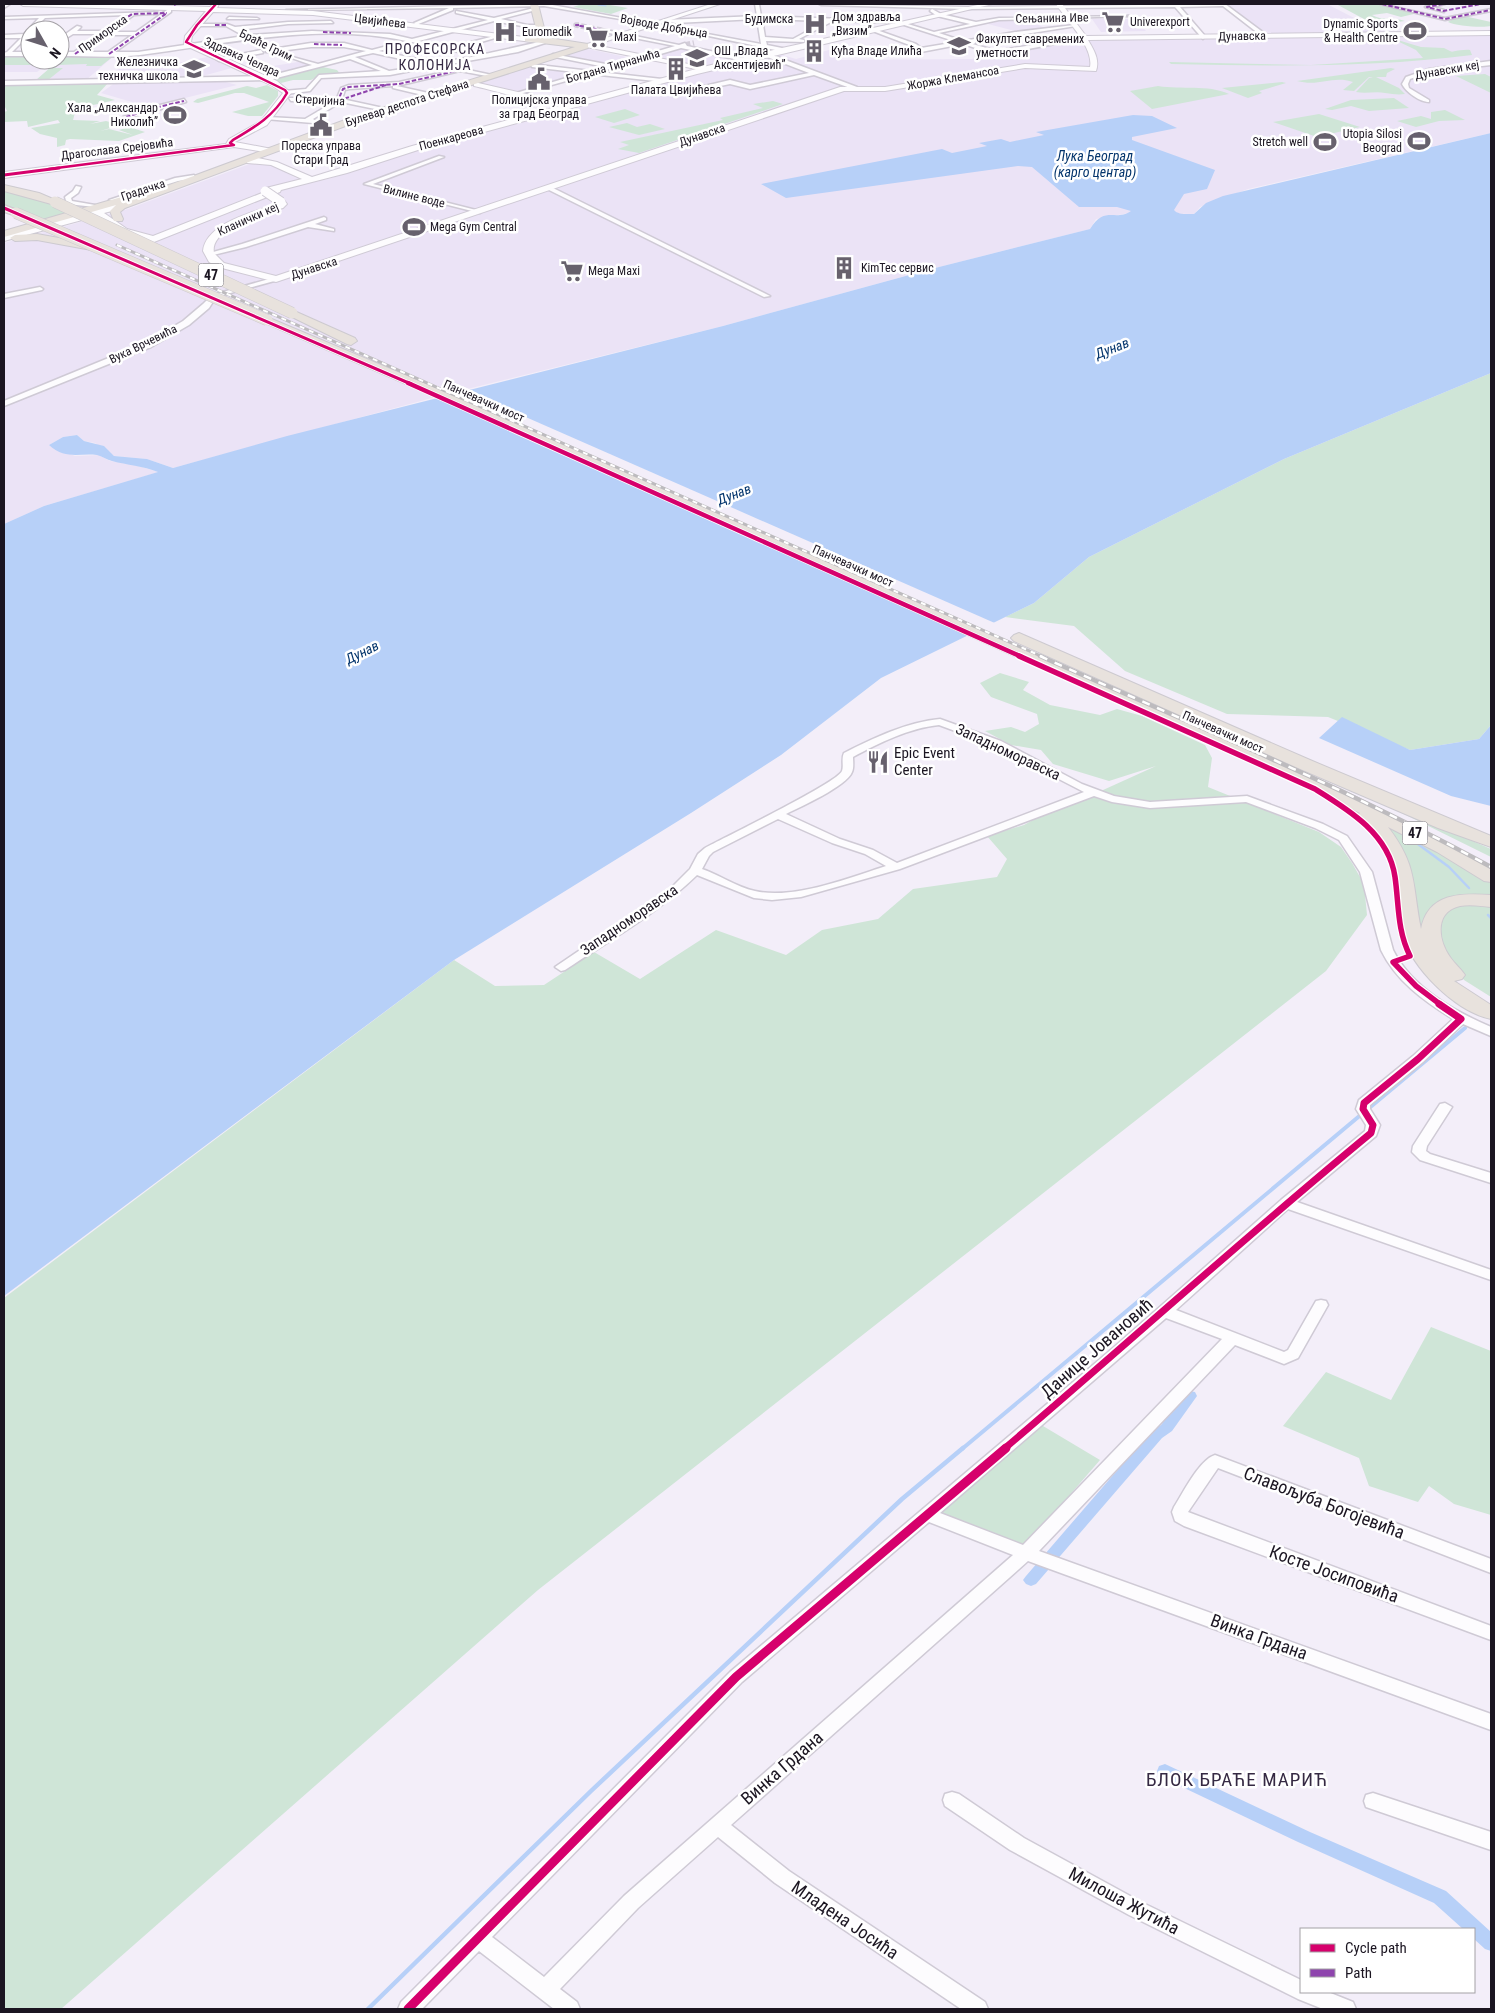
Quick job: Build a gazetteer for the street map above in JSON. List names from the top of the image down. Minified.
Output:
{"streets":{"main road":["Цвијићева","Дунавска","Здравка Челара","Жоржа Клемансоа","Булевар деспота Стефана","Поенкареова","Драгослава Срејовића","Кланички кеј","47","Панчевачки мост"],"street":["Сењанина Иве","Будимска","Војводе Добрњца","Приморска","Браће Грим","Богдана Тирнанића","Дунавски кеј","Стеријина","Вилине воде","Вука Врчевића","Западноморавска","Данице Јовановић","Славољуба Богојевића","Косте Јосиповића","Винка Грдана","Милоша Жутића","Младена Јосића"]},"crossings":[["Сењанина Иве","Жоржа Клемансоа"],["Будимска","Булевар деспота Стефана"],["Цвијићева","Здравка Челара"],["Цвијићева","Богдана Тирнанића"],["Цвијићева","Булевар деспота Стефана"],["Цвијићева","Поенкареова"],["Војводе Добрњца","Булевар деспота Стефана"],["Војводе Добрњца","Поенкареова"],["Дунавска","Жоржа Клемансоа"],["Дунавска","Вилине воде"],["Дунавска","Кланички кеј"],["Дунавска","Вука Врчевића"],["Здравка Челара","Стеријина"],["Стеријина","Булевар деспота Стефана"],["Булевар деспота Стефана","Поенкареова"],["Булевар деспота Стефана","Драгослава Срејовића"],["Поенкареова","Кланички кеј"],["Кланички кеј","Вука Врчевића"],["47","Панчевачки мост"],["Западноморавска","Данице Јовановић"],["Данице Јовановић","Винка Грдана"],["Славољуба Богојевића","Косте Јосиповића"],["Винка Грдана","Младена Јосића"]],"districts":["ПРОФЕСОРСКА КОЛОНИЈА","БЛОК БРАЋЕ МАРИЋ"],"water":["Лука Београд (карго центар)","Дунав"],"places":{"supermarket":["Univerexport","Maxi","Mega Maxi"],"hospital":["Дом здравља „Визим”","Euromedik"],"sports":["Dynamic Sports & Health Centre","Хала „Александар Николић”","Utopia Silosi Beograd","Stretch well","Mega Gym Central"],"school or university":["Факултет савремених уметности","ОШ „Влада Аксентијевић”","Железничка техничка школа"],"building":["Кућа Владе Илића","Палата Цвијићева","KimTec сервис"],"public building":["Полицијска управа за град Београд","Пореска управа Стари Град"],"restaurant":["Epic Event Center"]},"legend":["Cycle path","Path"],"north":"bottom right"}
